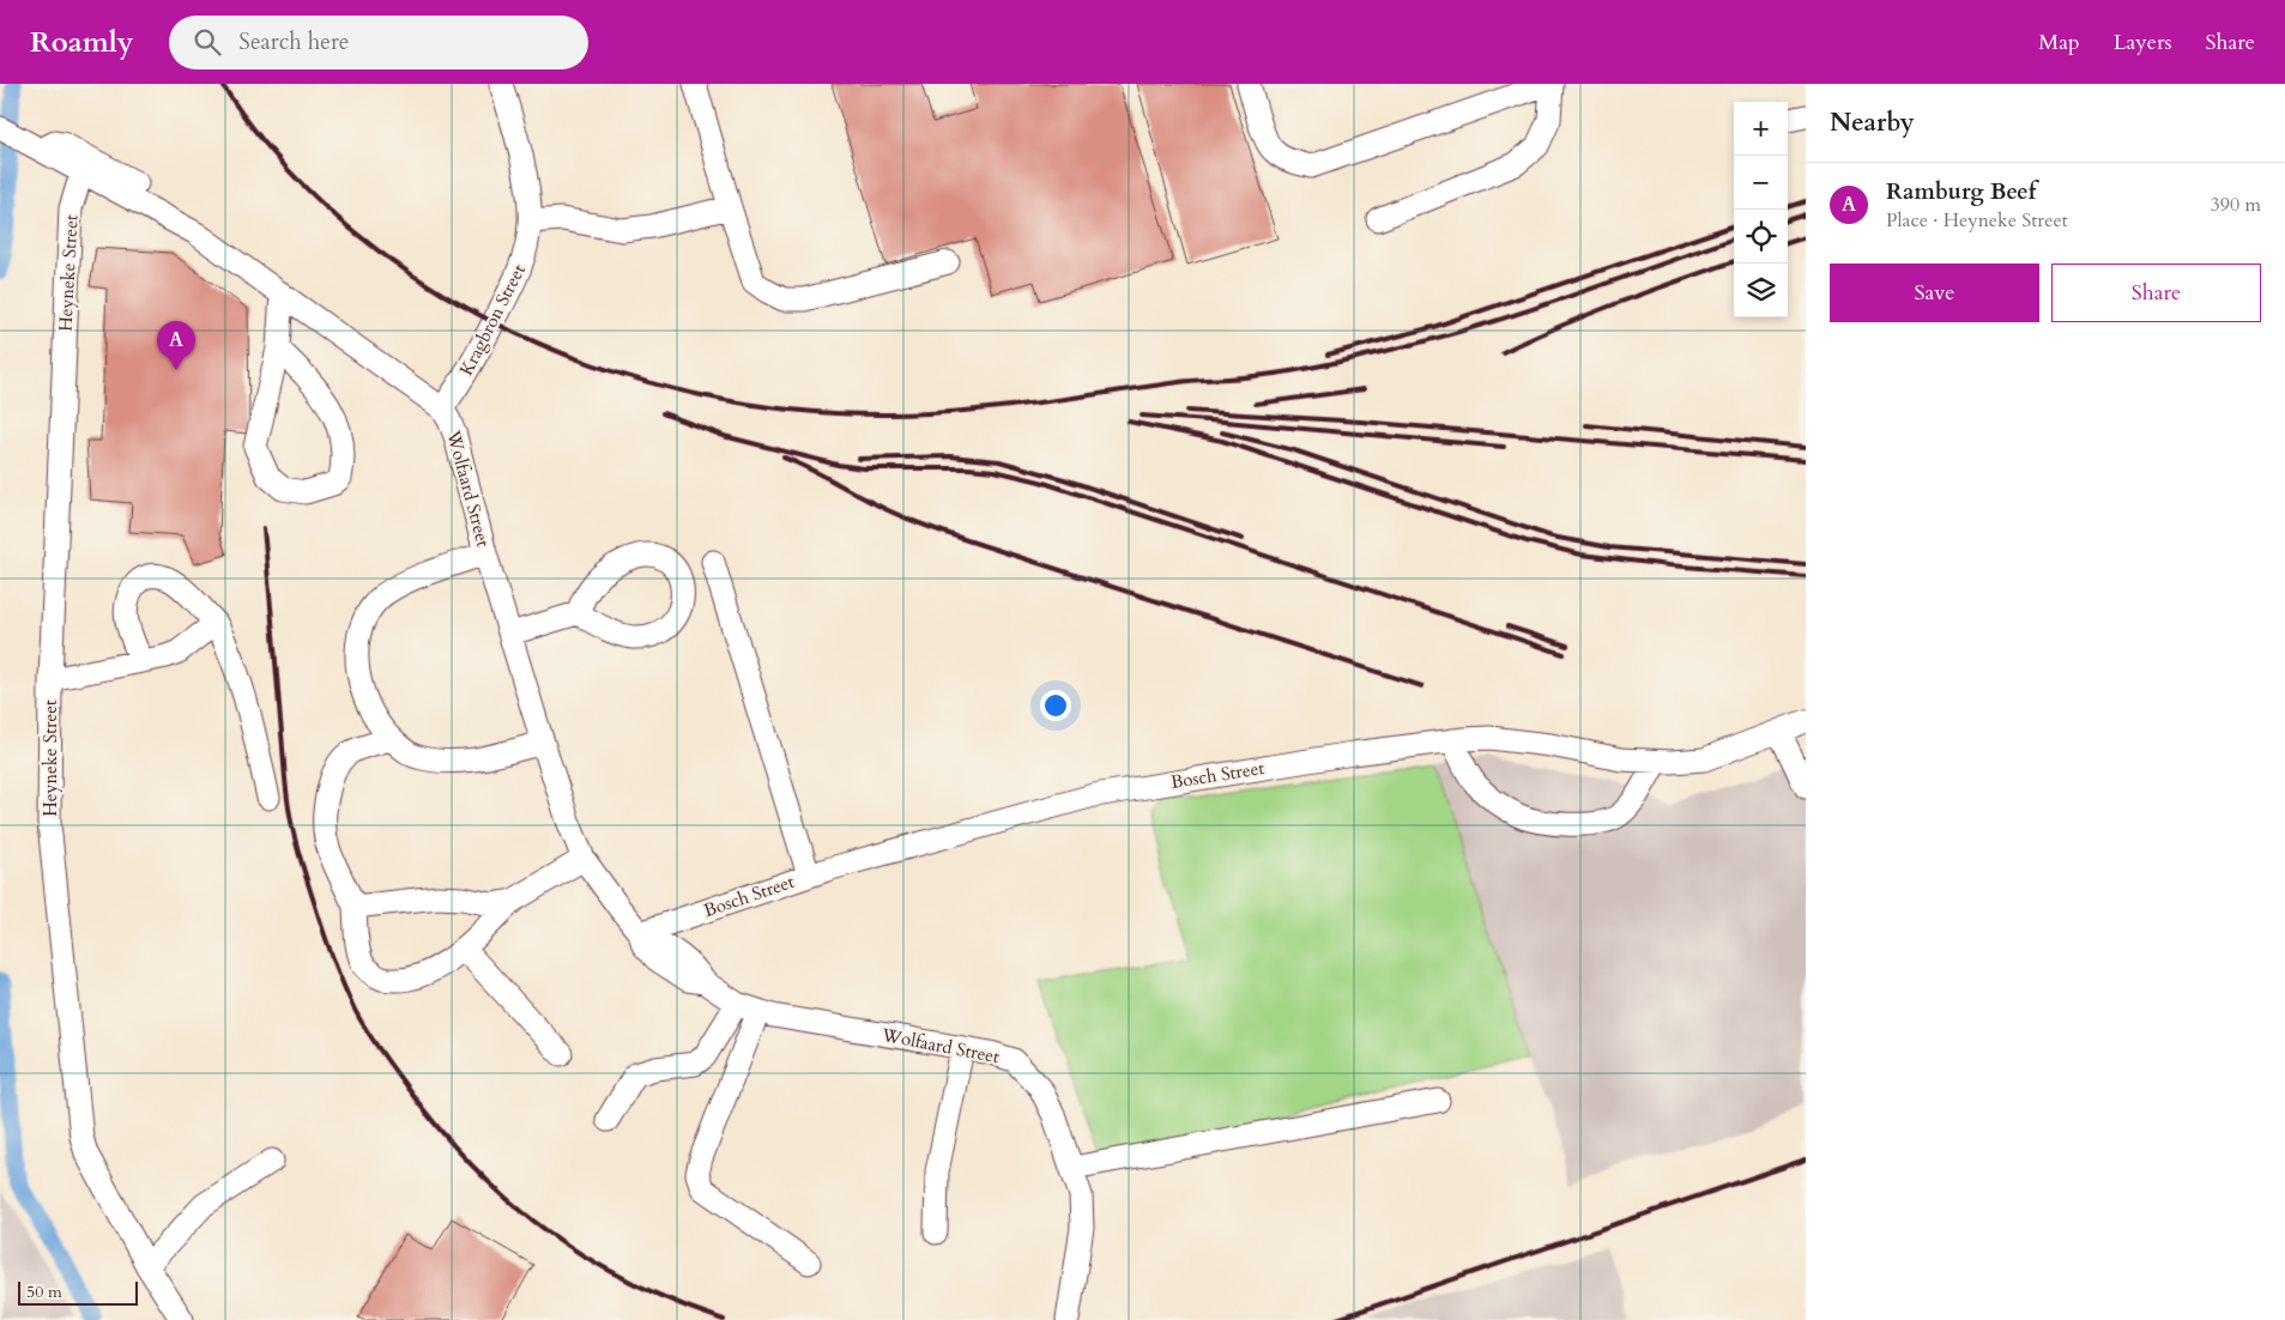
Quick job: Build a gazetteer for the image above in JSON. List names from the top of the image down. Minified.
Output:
{"streets":{"street":["Heyneke Street","Kragbron Street","Wolfaard Street","Bosch Street"]},"crossings":[["Heyneke Street","Wolfaard Street"],["Kragbron Street","Wolfaard Street"],["Wolfaard Street","Bosch Street"]],"scale_bar":"50 m","page":{"header":"Roamly","search":"Search here","nav":["Map","Layers","Share"],"heading":"Nearby","map_buttons":["+","−"],"list":[{"mark":"A","name":"Ramburg Beef","note":"Place · Heyneke Street","value":"390 m"}],"buttons":["Save","Share"],"pins":"A","scale":"50 m"}}
